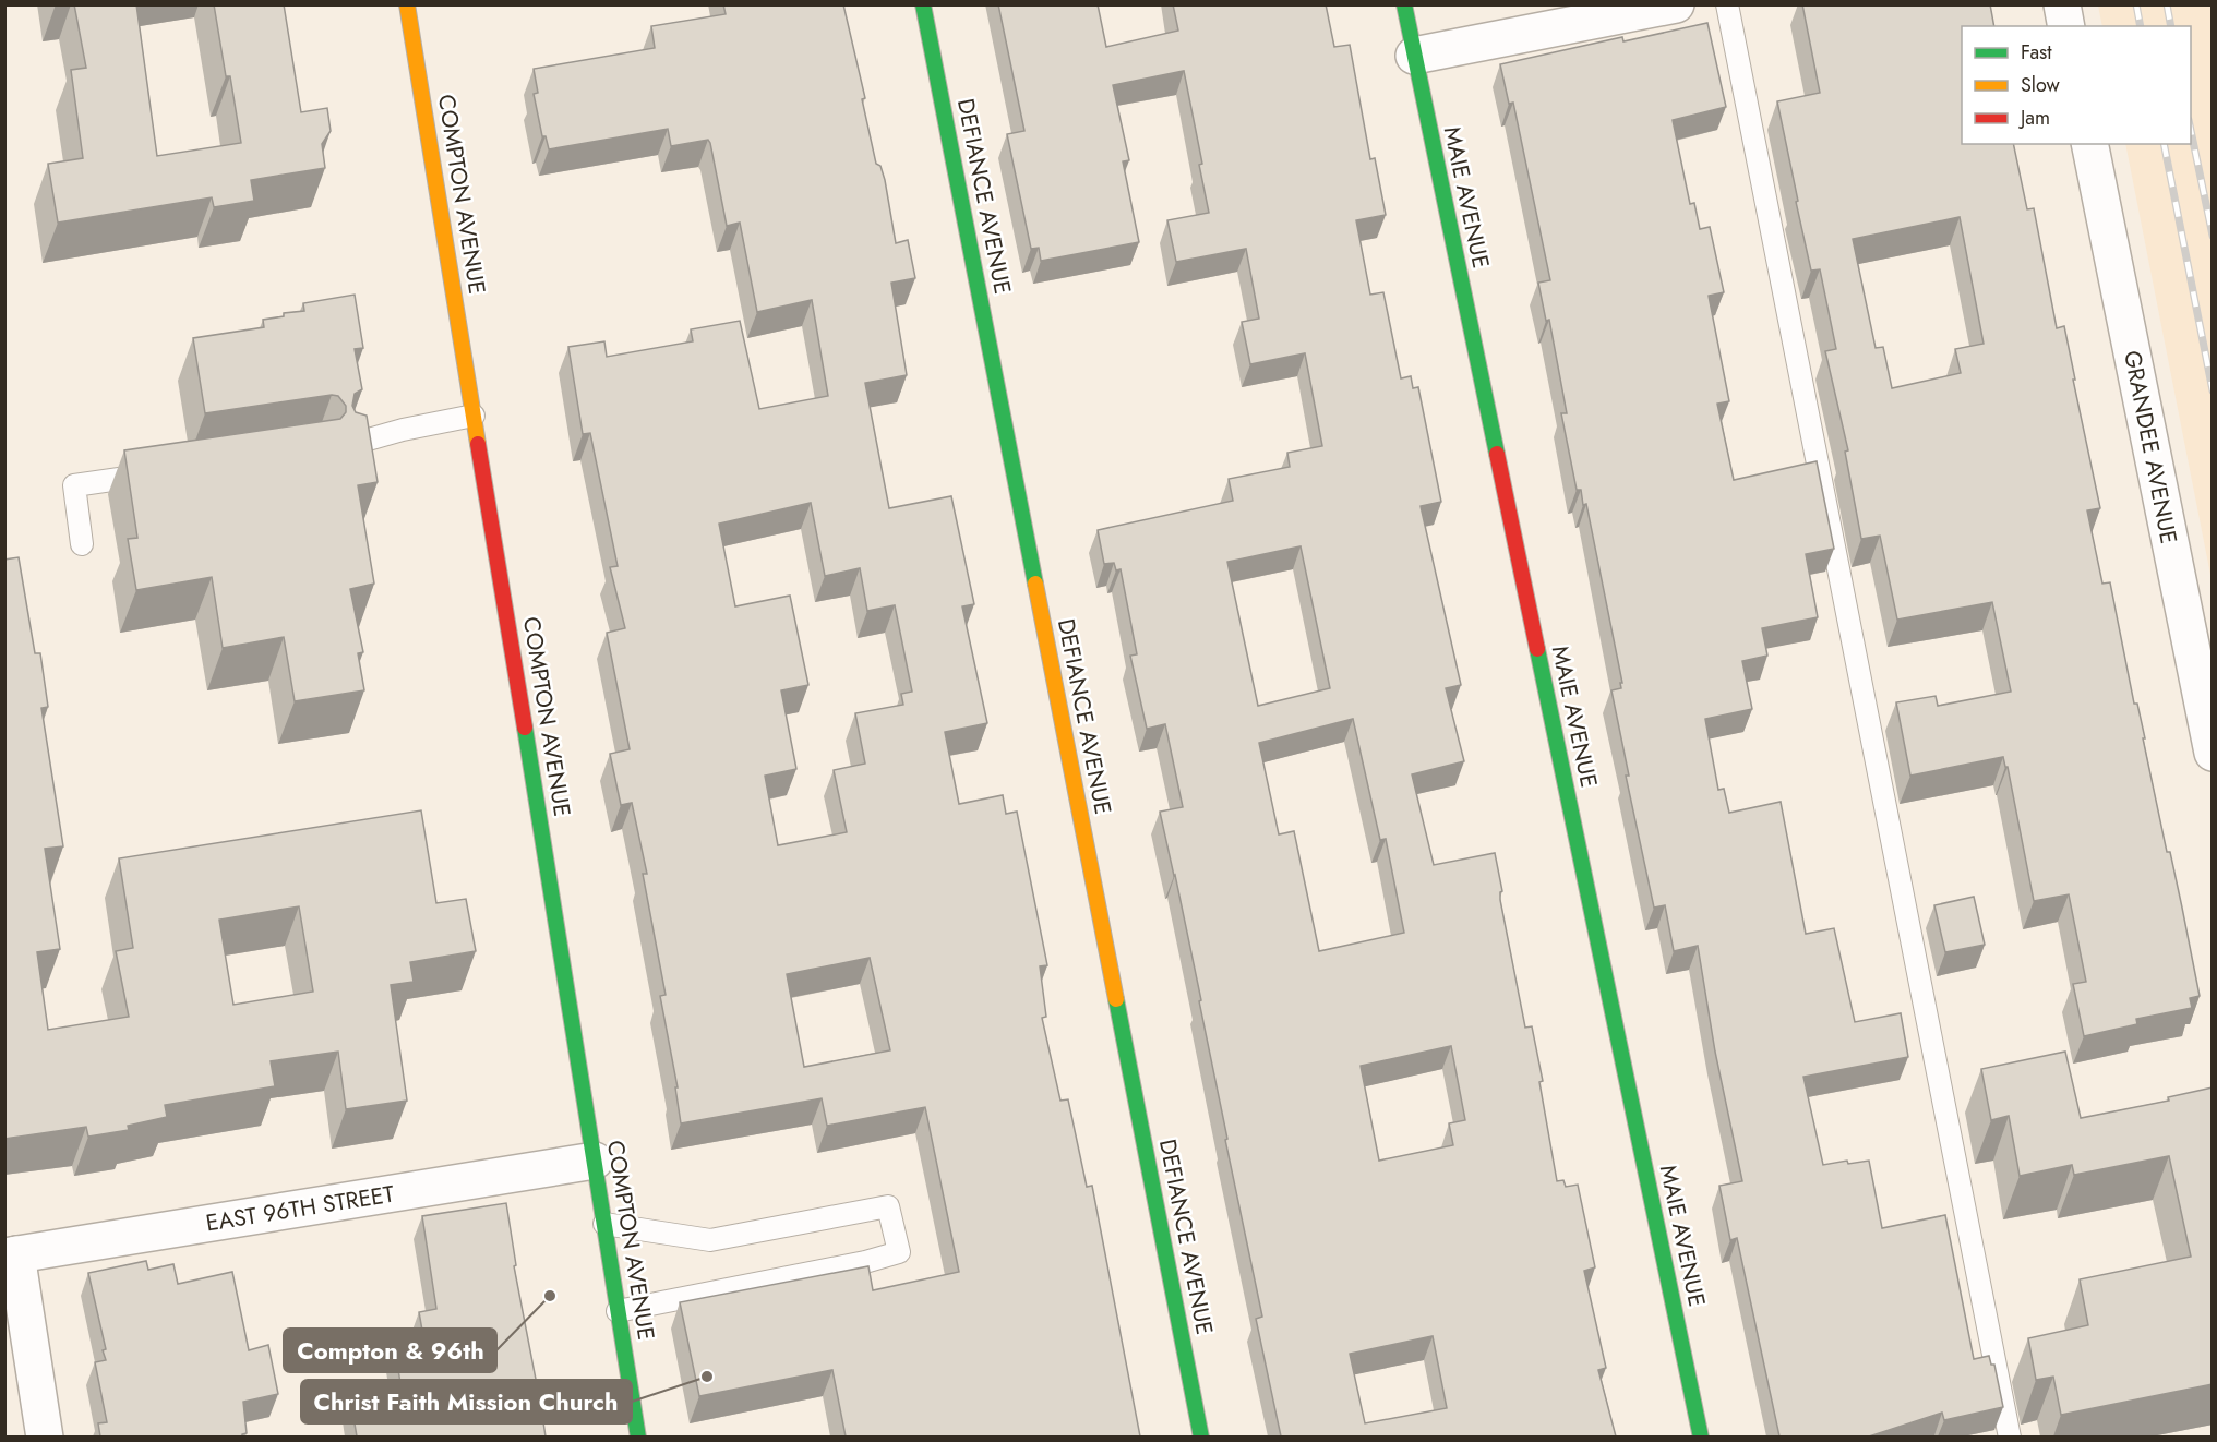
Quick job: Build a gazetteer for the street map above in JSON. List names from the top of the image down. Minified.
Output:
{"streets":{"street":["COMPTON AVENUE","DEFIANCE AVENUE","MAIE AVENUE","GRANDEE AVENUE","EAST 96TH STREET"]},"crossings":[["COMPTON AVENUE","EAST 96TH STREET"]],"places":["Compton & 96th","Christ Faith Mission Church"],"legend":["Fast","Slow","Jam"]}
